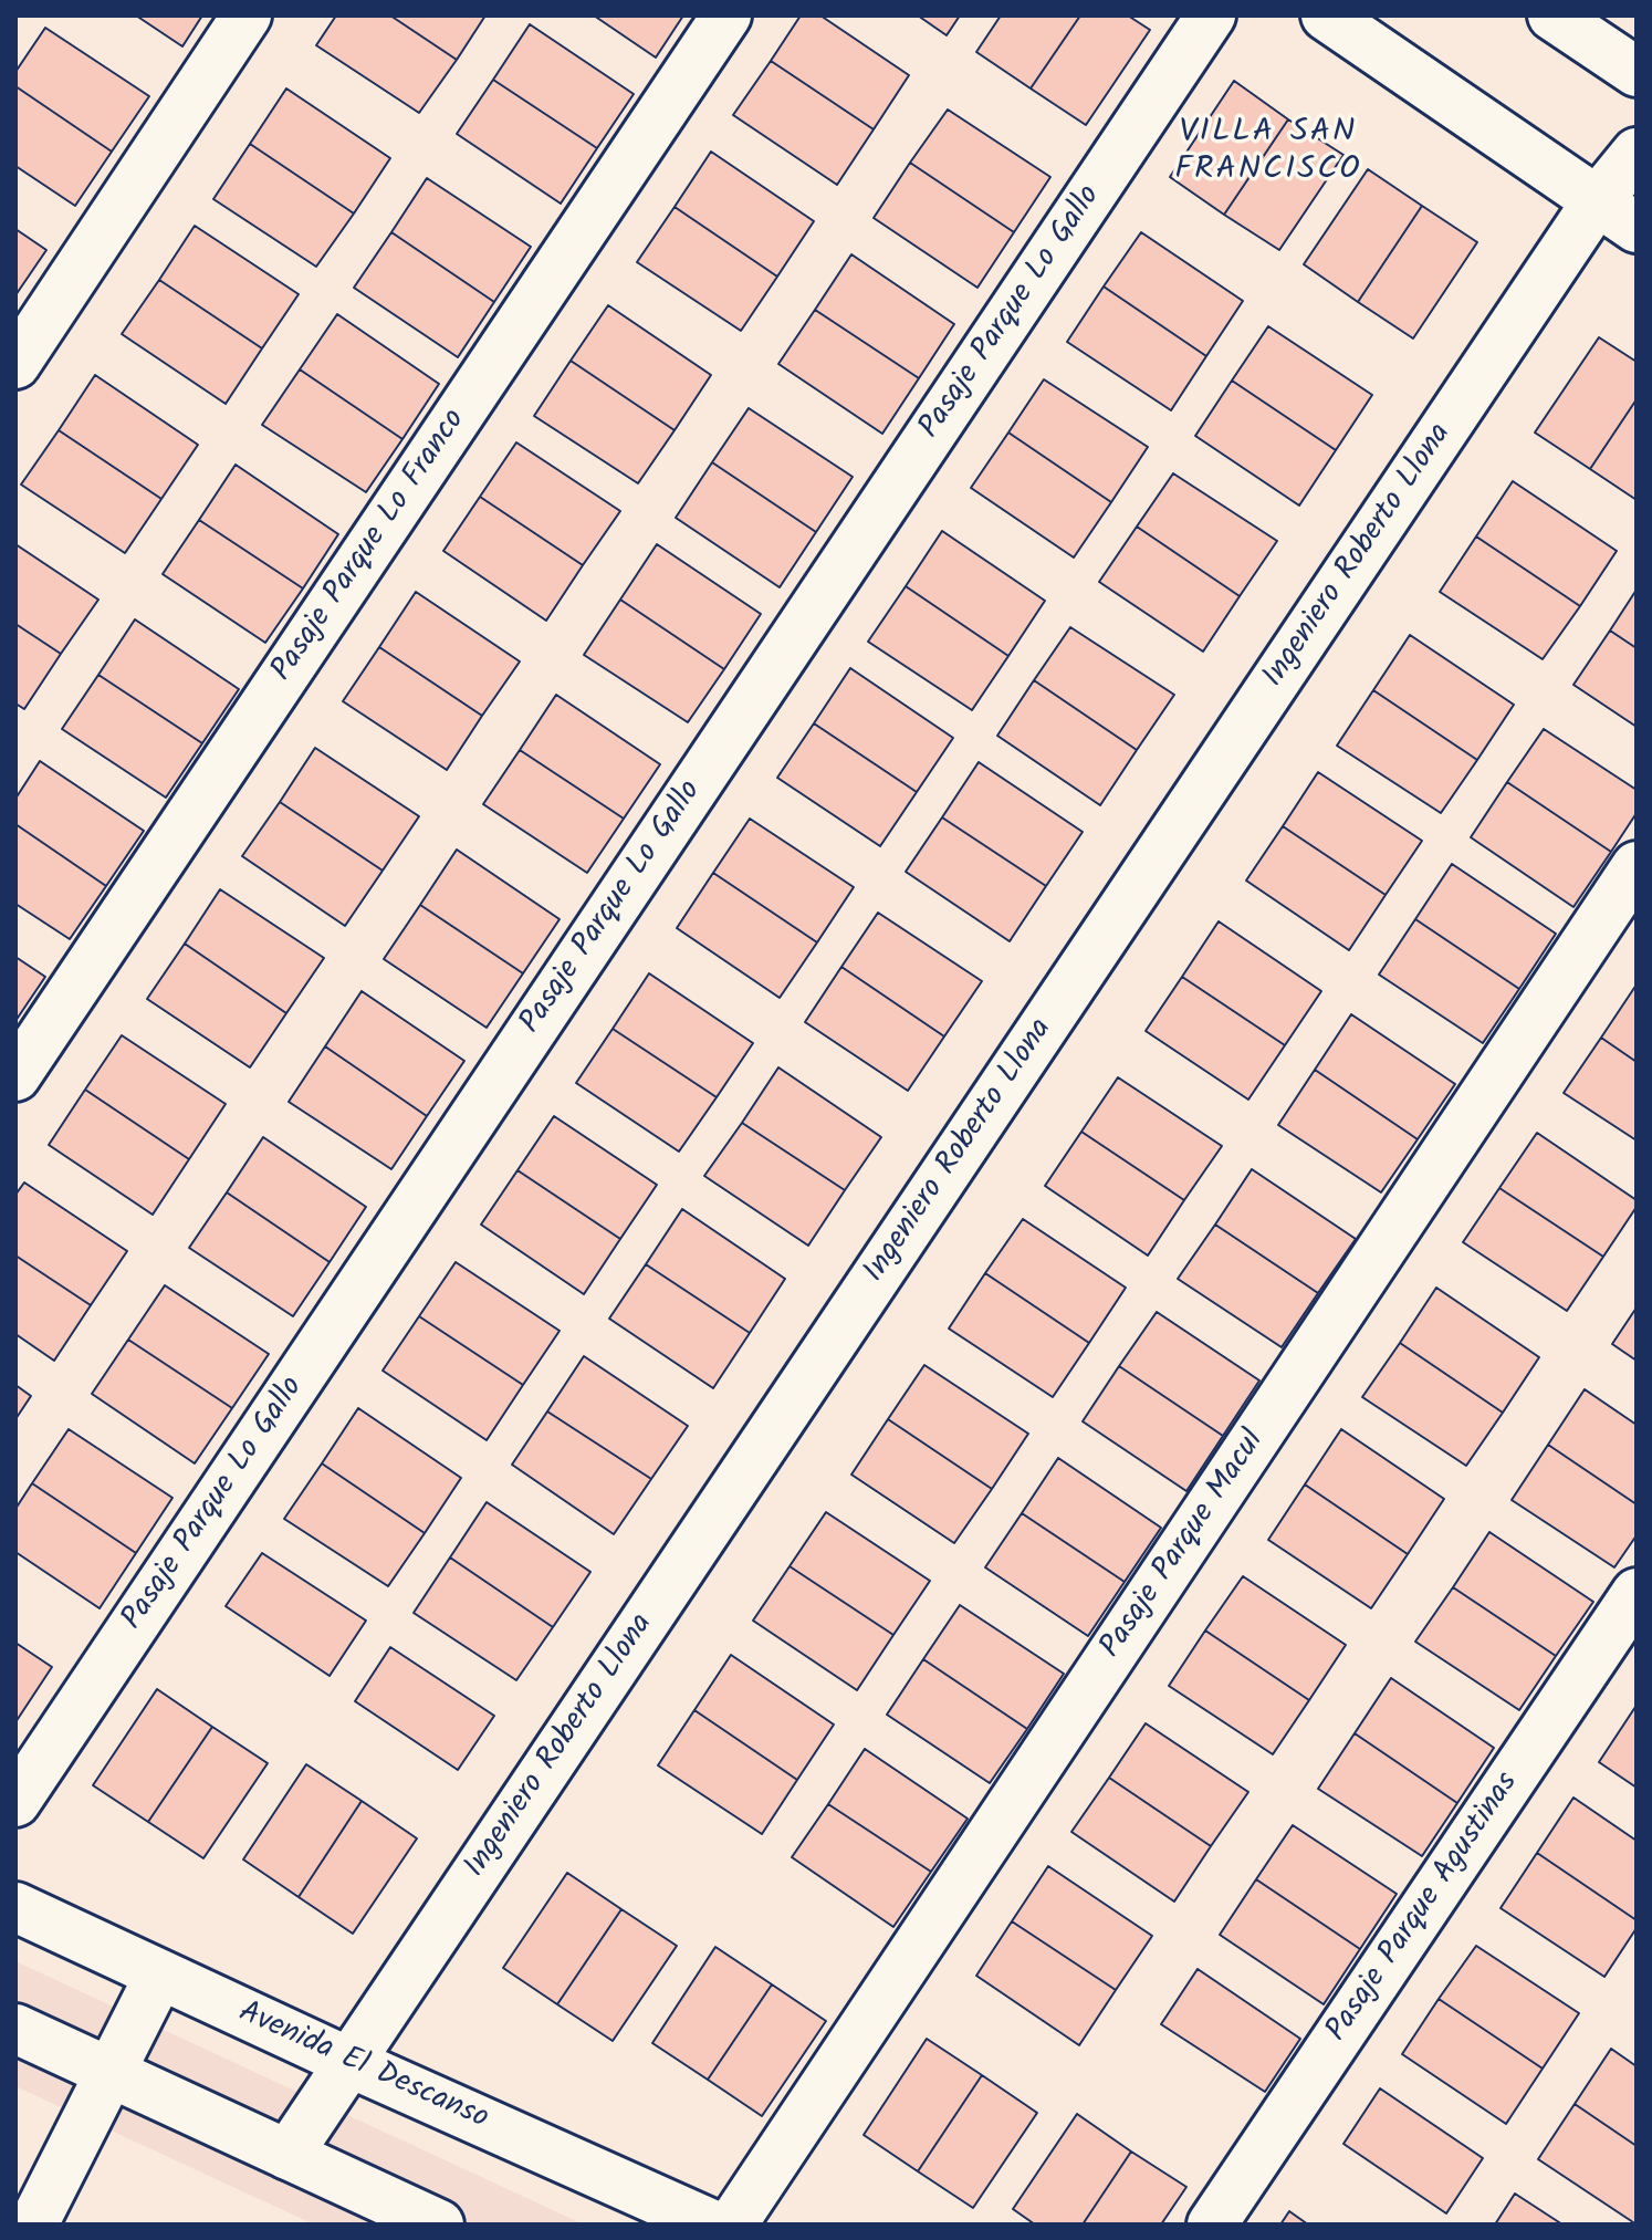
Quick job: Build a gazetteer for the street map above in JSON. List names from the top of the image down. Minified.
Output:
{"streets":{"street":["Pasaje Parque Lo Gallo","Pasaje Parque Lo Franco","Ingeniero Roberto Llona","Pasaje Parque Macul","Pasaje Parque Agustinas","Avenida El Descanso"]},"crossings":[["Ingeniero Roberto Llona","Avenida El Descanso"]],"districts":["VILLA SAN FRANCISCO"]}
